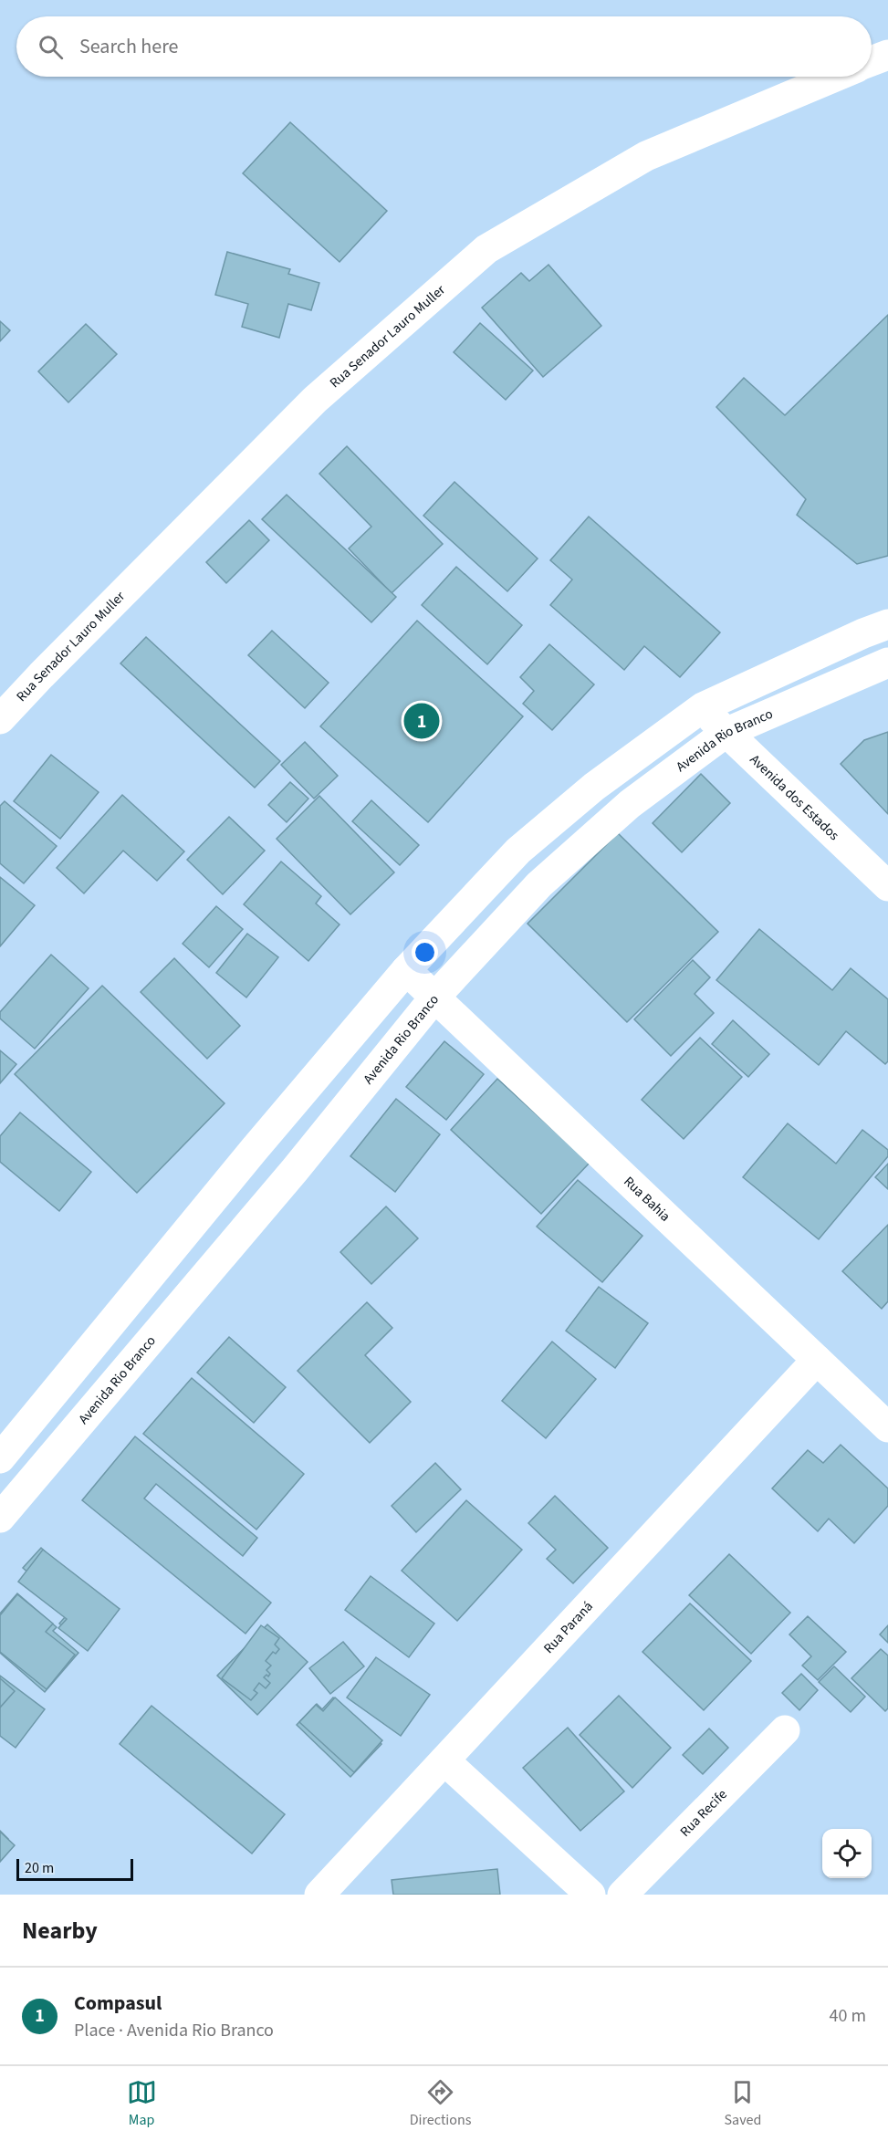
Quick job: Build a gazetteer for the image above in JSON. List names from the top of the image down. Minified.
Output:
{"streets":{"street":["Rua Senador Lauro Muller","Avenida Rio Branco","Avenida dos Estados","Rua Bahia","Rua Paraná","Rua Recife"]},"crossings":[["Avenida Rio Branco","Avenida dos Estados"],["Avenida Rio Branco","Rua Bahia"],["Rua Bahia","Rua Paraná"]],"scale_bar":"20 m","page":{"search":"Search here","pins":"1","scale":"20 m","heading":"Nearby","list":[{"mark":"1","name":"Compasul","note":"Place · Avenida Rio Branco","value":"40 m"}],"nav":["Map","Directions","Saved"]}}
